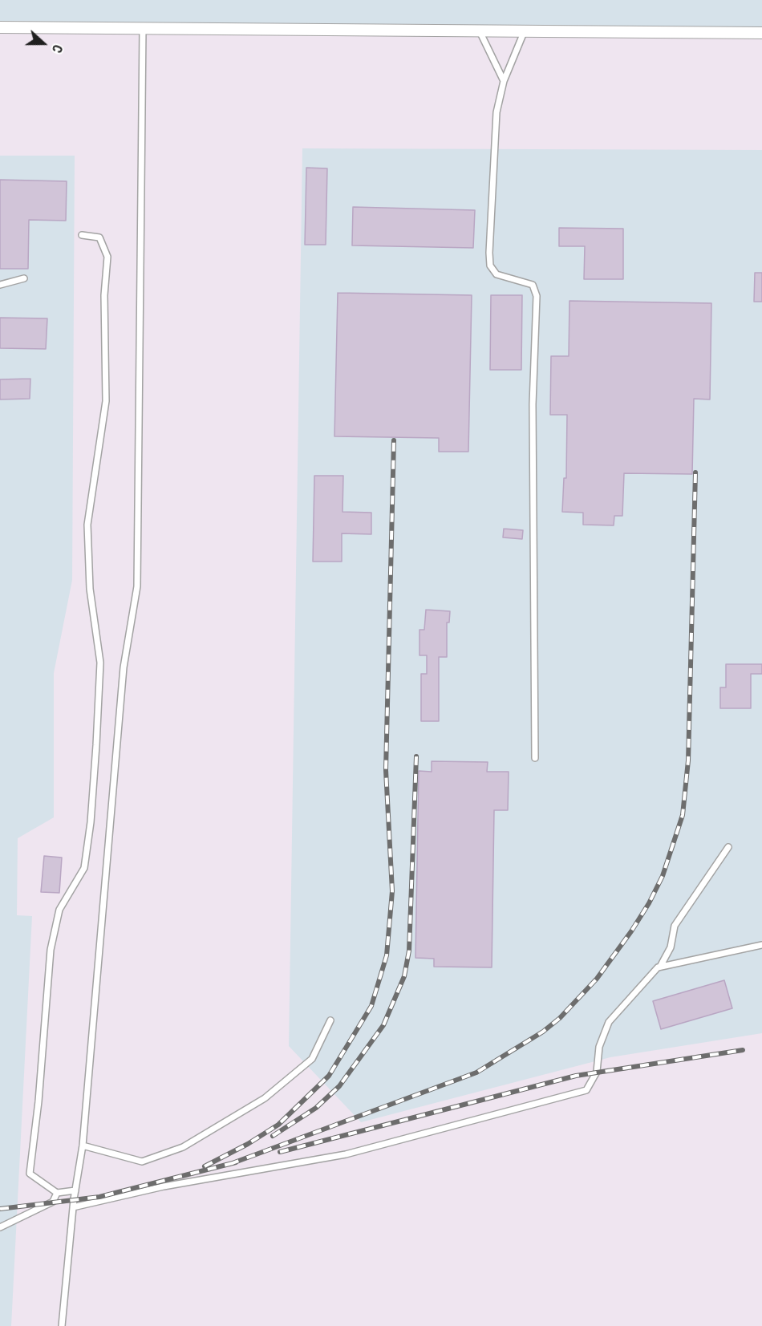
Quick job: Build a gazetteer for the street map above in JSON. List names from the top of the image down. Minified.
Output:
{"north":"right"}
